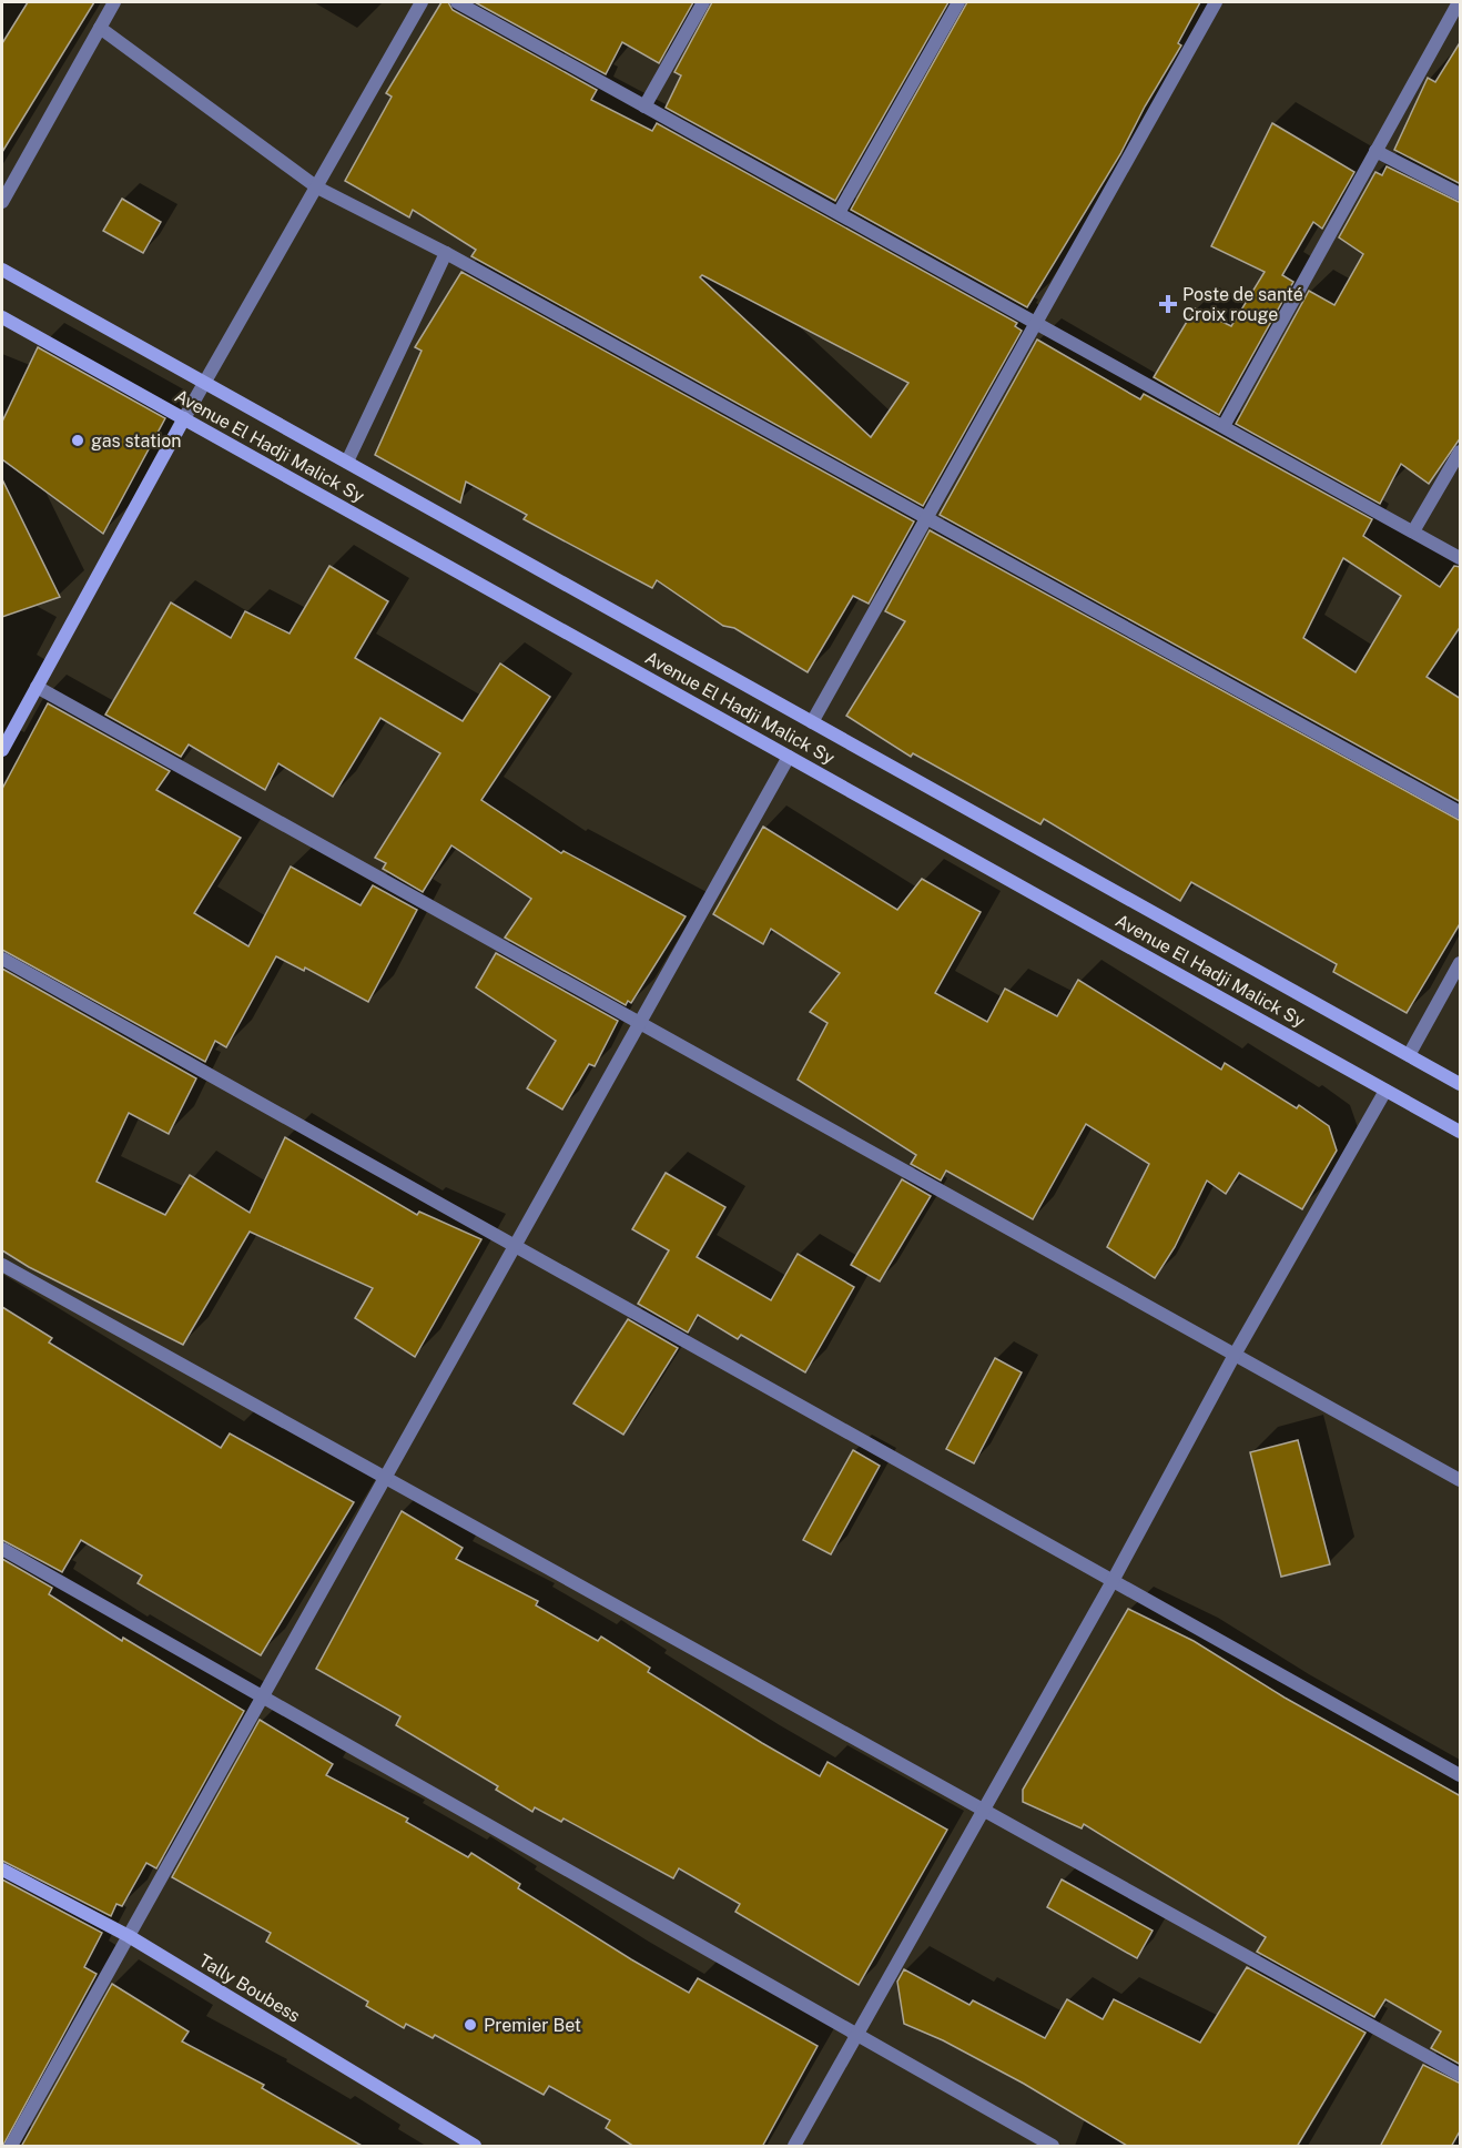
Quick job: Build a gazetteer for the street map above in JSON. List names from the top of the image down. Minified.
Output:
{"streets":{"street":["Avenue El Hadji Malick Sy","Tally Boubess"]},"places":{"health":["Poste de santé Croix rouge"],"other":["gas station","Premier Bet"]}}
